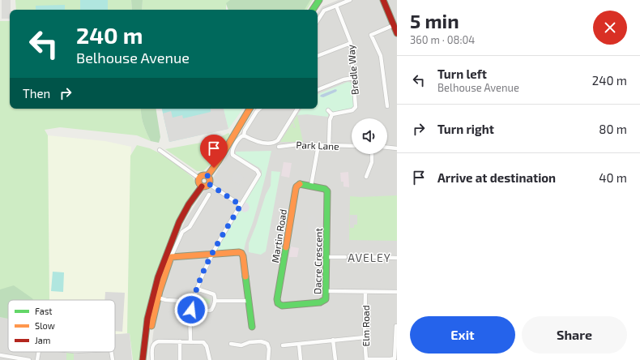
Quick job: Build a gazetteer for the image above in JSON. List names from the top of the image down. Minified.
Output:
{"streets":{"street":["Bredle Way","Park Lane","Martin Road","Dacre Crescent","Elm Road"]},"crossings":[["Martin Road","Dacre Crescent"]],"districts":["AVELEY"],"legend":["Fast","Slow","Jam"],"page":{"heading":["5 min","360 m · 08:04"],"turn":["240 m","Belhouse Avenue"],"list":[{"name":"Turn left","note":"Belhouse Avenue","value":"240 m"},{"name":"Turn right","value":"80 m"},{"name":"Arrive at destination","value":"40 m"}],"then":"Then","buttons":["Exit","Share"]}}
